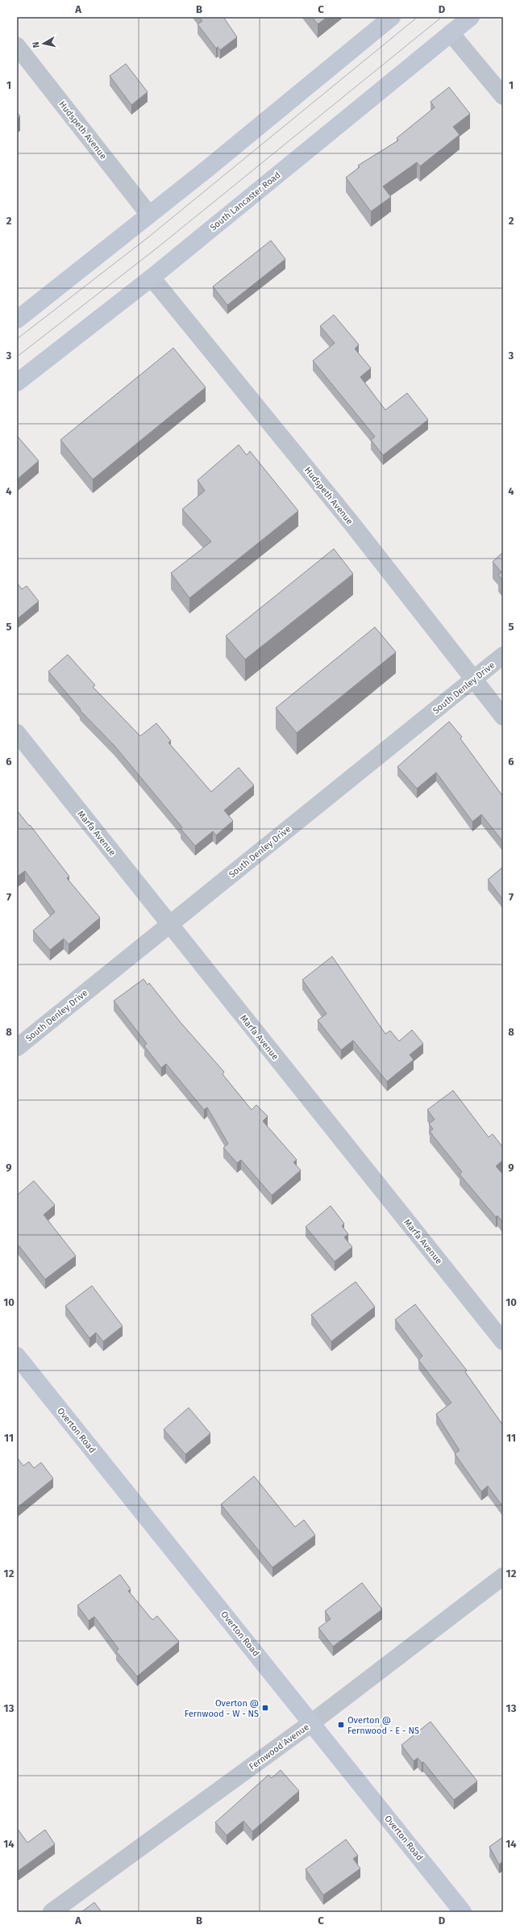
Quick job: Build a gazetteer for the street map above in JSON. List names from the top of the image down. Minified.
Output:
{"streets":{"main road":["South Lancaster Road","Overton Road"],"street":["Hudspeth Avenue","South Denley Drive","Marfa Avenue","Fernwood Avenue"]},"crossings":[["Hudspeth Avenue","South Lancaster Road"],["Hudspeth Avenue","South Denley Drive"],["South Denley Drive","Marfa Avenue"],["Overton Road","Fernwood Avenue"]],"places":{"transit":["Overton @ Fernwood - W - NS","Overton @ Fernwood - E - NS"]},"north":"left","grid":{"columns":["A","B","C","D"],"rows":["1","2","3","4","5","6","7","8","9","10","11","12","13","14"]}}
